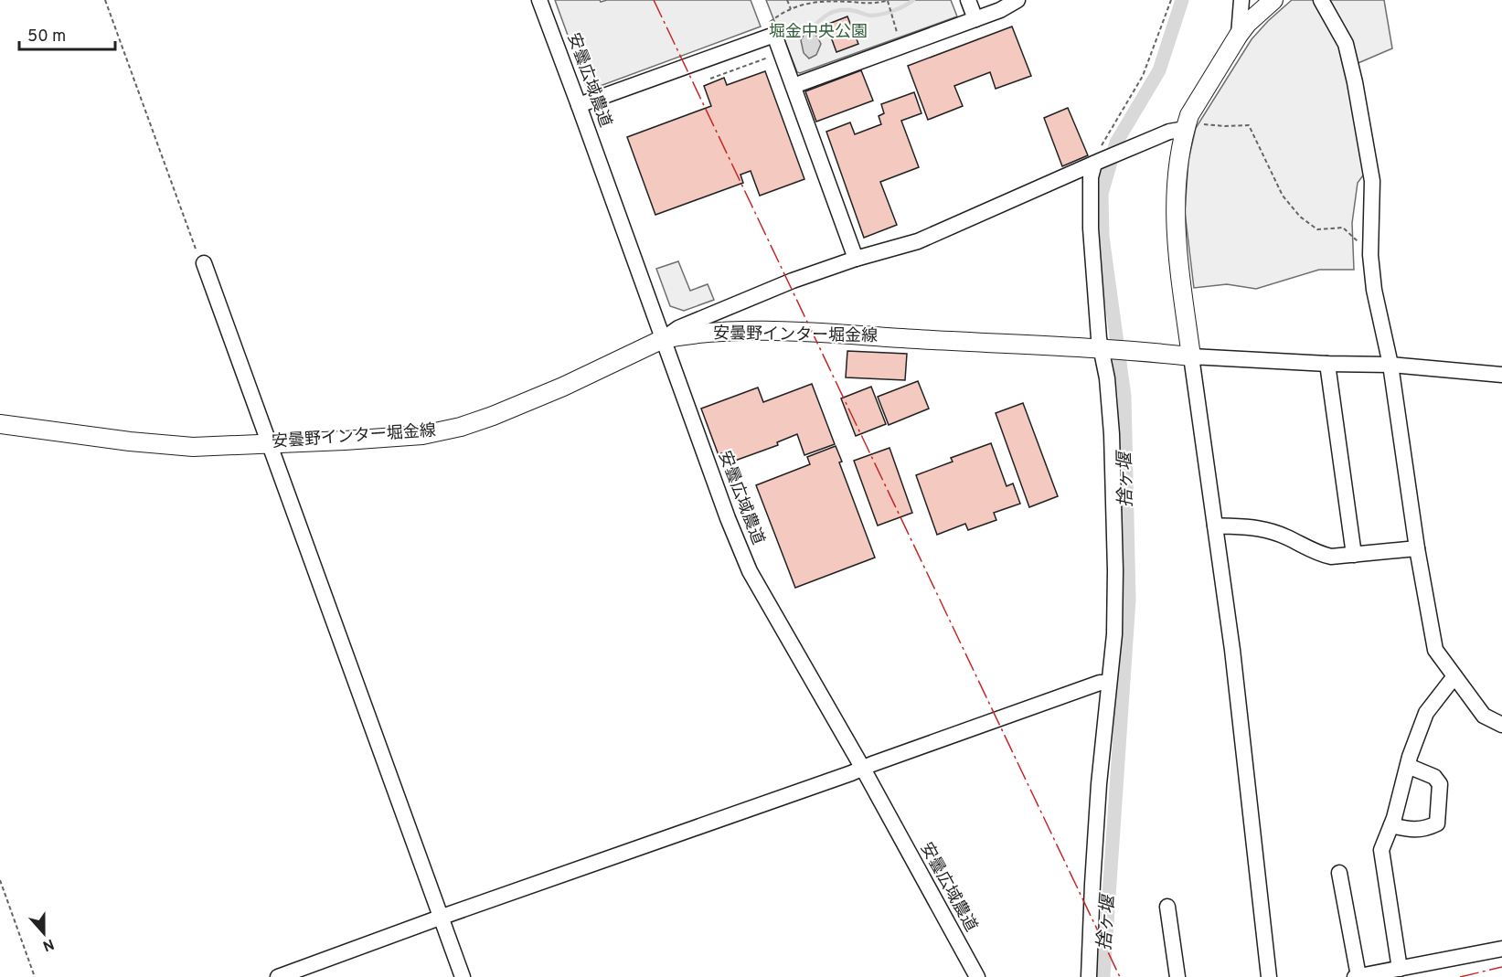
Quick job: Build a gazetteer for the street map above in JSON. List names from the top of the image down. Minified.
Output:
{"streets":{"main road":["安曇野インター堀金線"],"street":["安曇広域農道"]},"crossings":[["安曇広域農道","安曇野インター堀金線"]],"water":["捨ヶ堰"],"parks":["堀金中央公園"],"scale_bar":"50 m","north":"bottom"}
